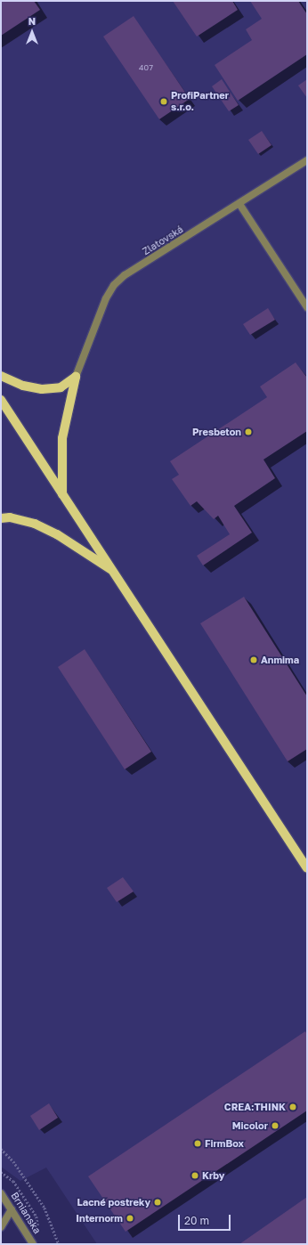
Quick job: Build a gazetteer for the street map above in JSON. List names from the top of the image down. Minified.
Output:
{"streets":{"street":["Zlatovská","Brnianska"]},"places":["ProfiPartner s.r.o.","Presbeton","Anmima","CREA:THINK","Micolor","FirmBox","Krby","Lacné postreky","Internorm"],"house_numbers":["407"],"scale_bar":"20 m","north":"top"}
